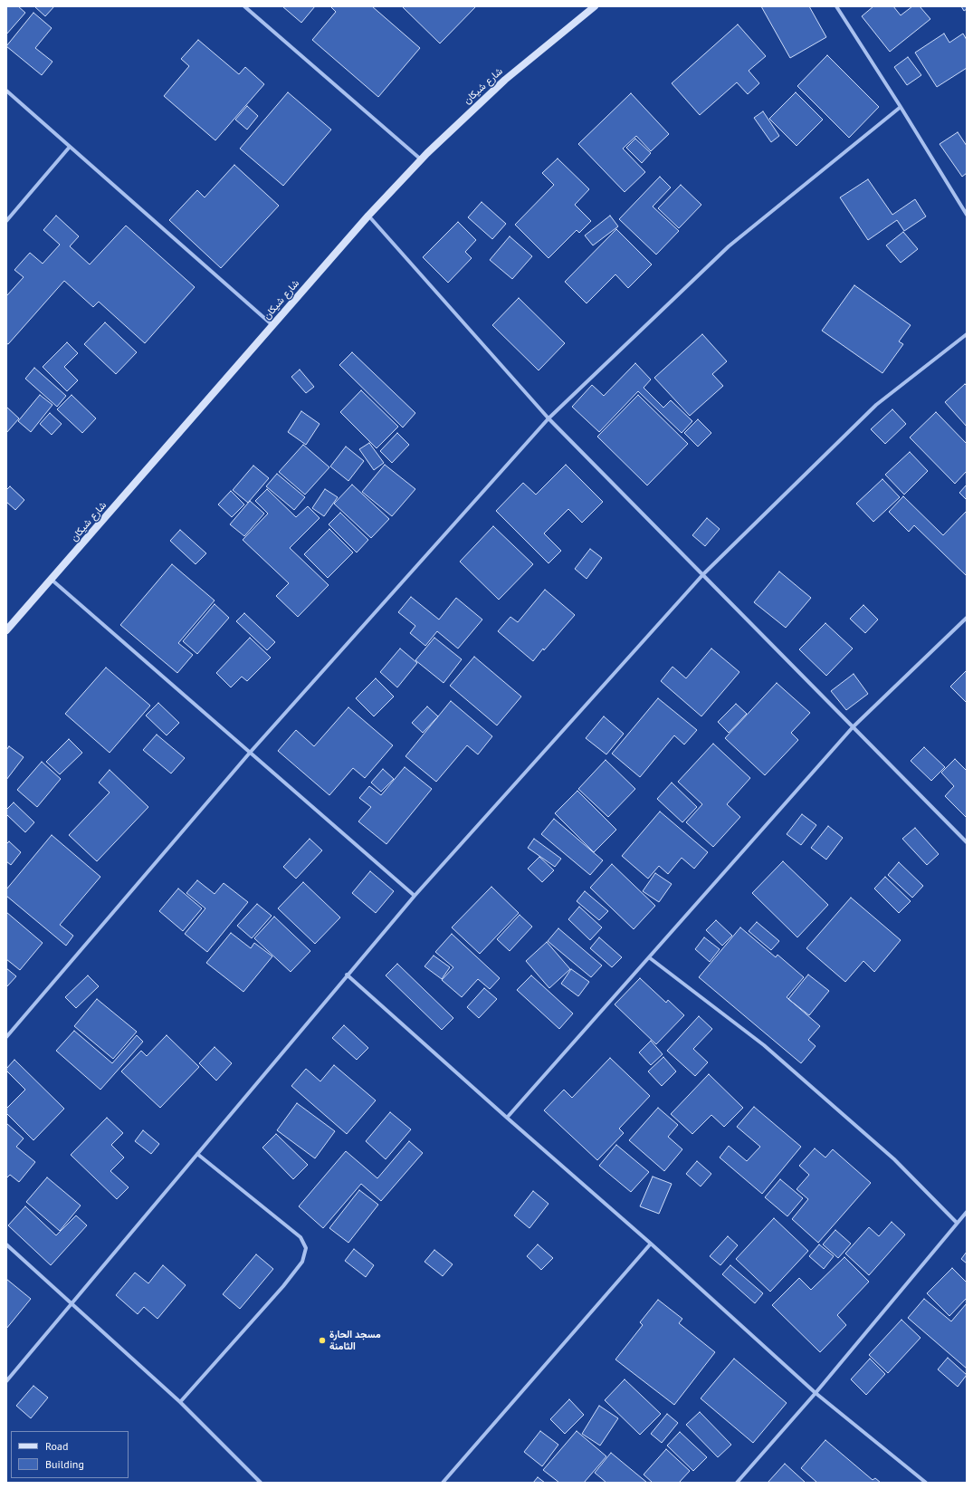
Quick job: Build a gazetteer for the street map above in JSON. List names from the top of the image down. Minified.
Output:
{"streets":{"street":["شارع شيكان"]},"places":["مسجد الحارة الثامنة"],"legend":["Road","Building"]}
